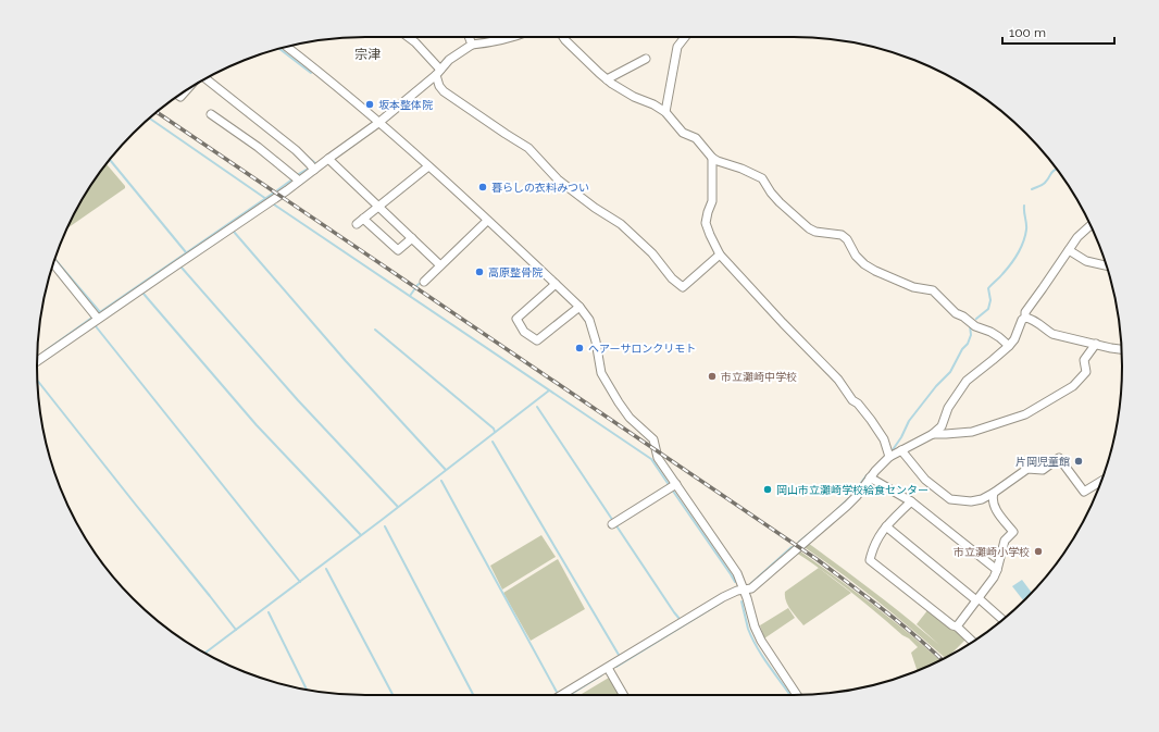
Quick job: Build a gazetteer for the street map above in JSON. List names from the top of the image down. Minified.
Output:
{"districts":["宗津"],"places":["坂本整体院","暮らしの衣料みつい","高原整骨院","ヘアーサロンクリモト","市立灘崎中学校","片岡児童館","岡山市立灘崎学校給食センター","市立灘崎小学校"],"scale_bar":"100 m"}
